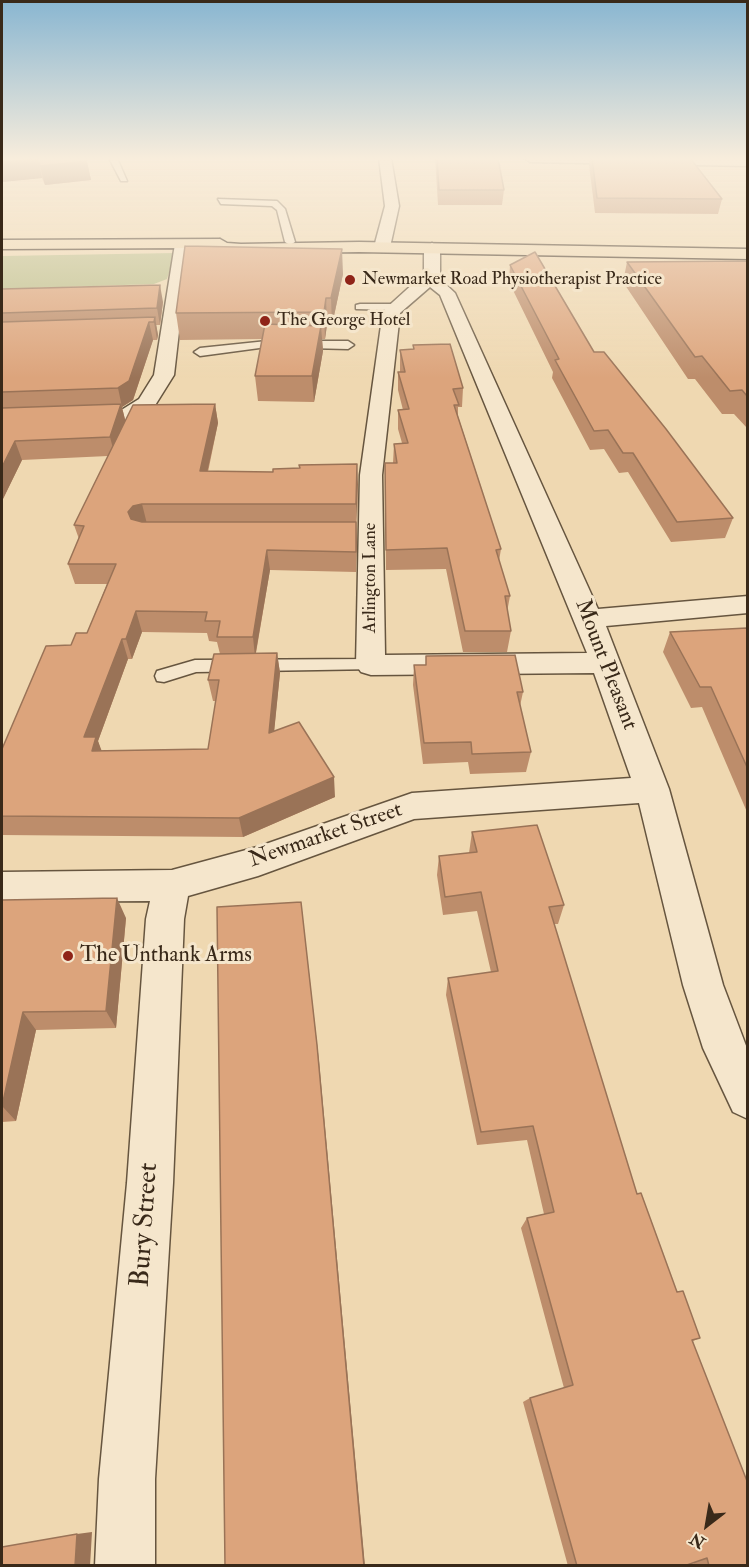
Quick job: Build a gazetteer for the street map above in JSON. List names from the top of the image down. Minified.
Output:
{"streets":{"street":["Arlington Lane","Mount Pleasant","Newmarket Street","Bury Street"]},"crossings":[["Arlington Lane","Mount Pleasant"],["Mount Pleasant","Newmarket Street"],["Newmarket Street","Bury Street"]],"places":["Newmarket Road Physiotherapist Practice","The George Hotel","The Unthank Arms"],"north":"bottom left"}
